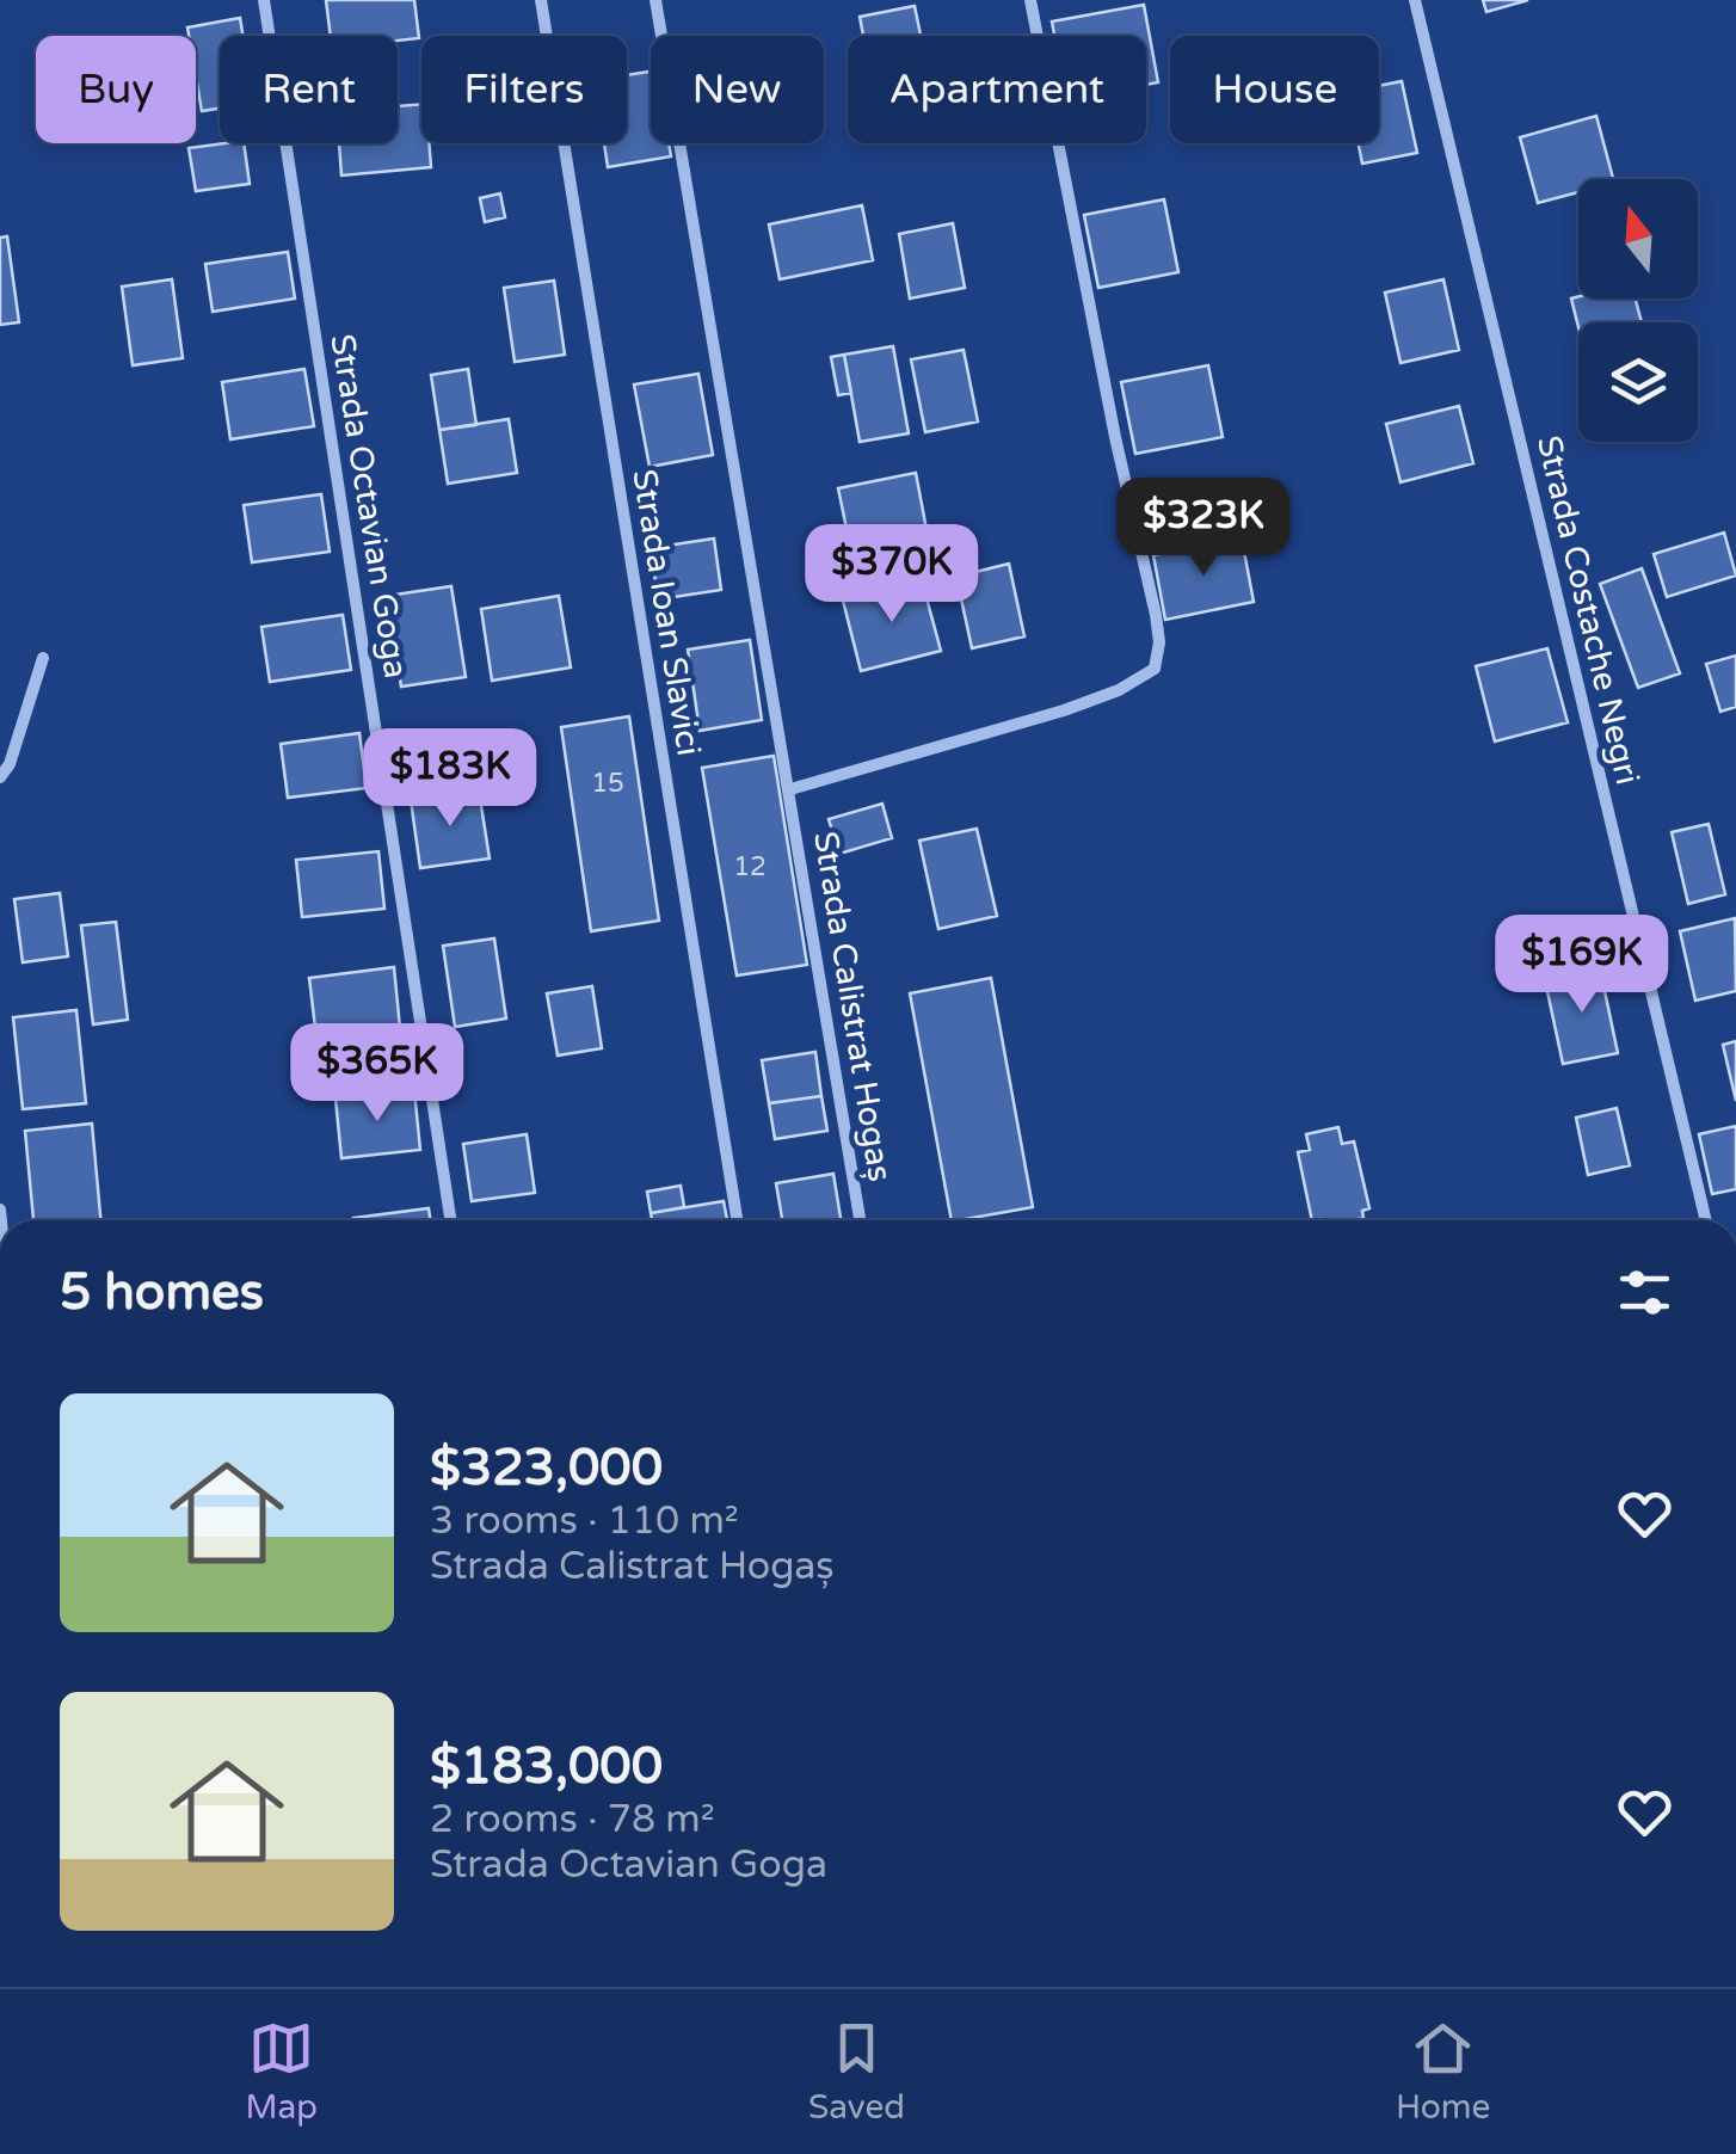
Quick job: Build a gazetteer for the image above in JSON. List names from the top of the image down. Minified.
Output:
{"streets":{"street":["Strada Octavian Goga","Strada Costache Negri","Strada Ioan Slavici","Strada Calistrat Hogaș"]},"house_numbers":["15","12"],"north":"top","page":{"chip":["Buy","Rent","Filters","New","Apartment","House"],"price":["$323K","$370K","$183K","$169K","$365K"],"heading":"5 homes","list":[{"name":"$323,000","note":"3 rooms · 110 m² · Strada Calistrat Hogaș"},{"name":"$183,000","note":"2 rooms · 78 m² · Strada Octavian Goga"}],"tabs":["Map","Saved","Home"]}}
